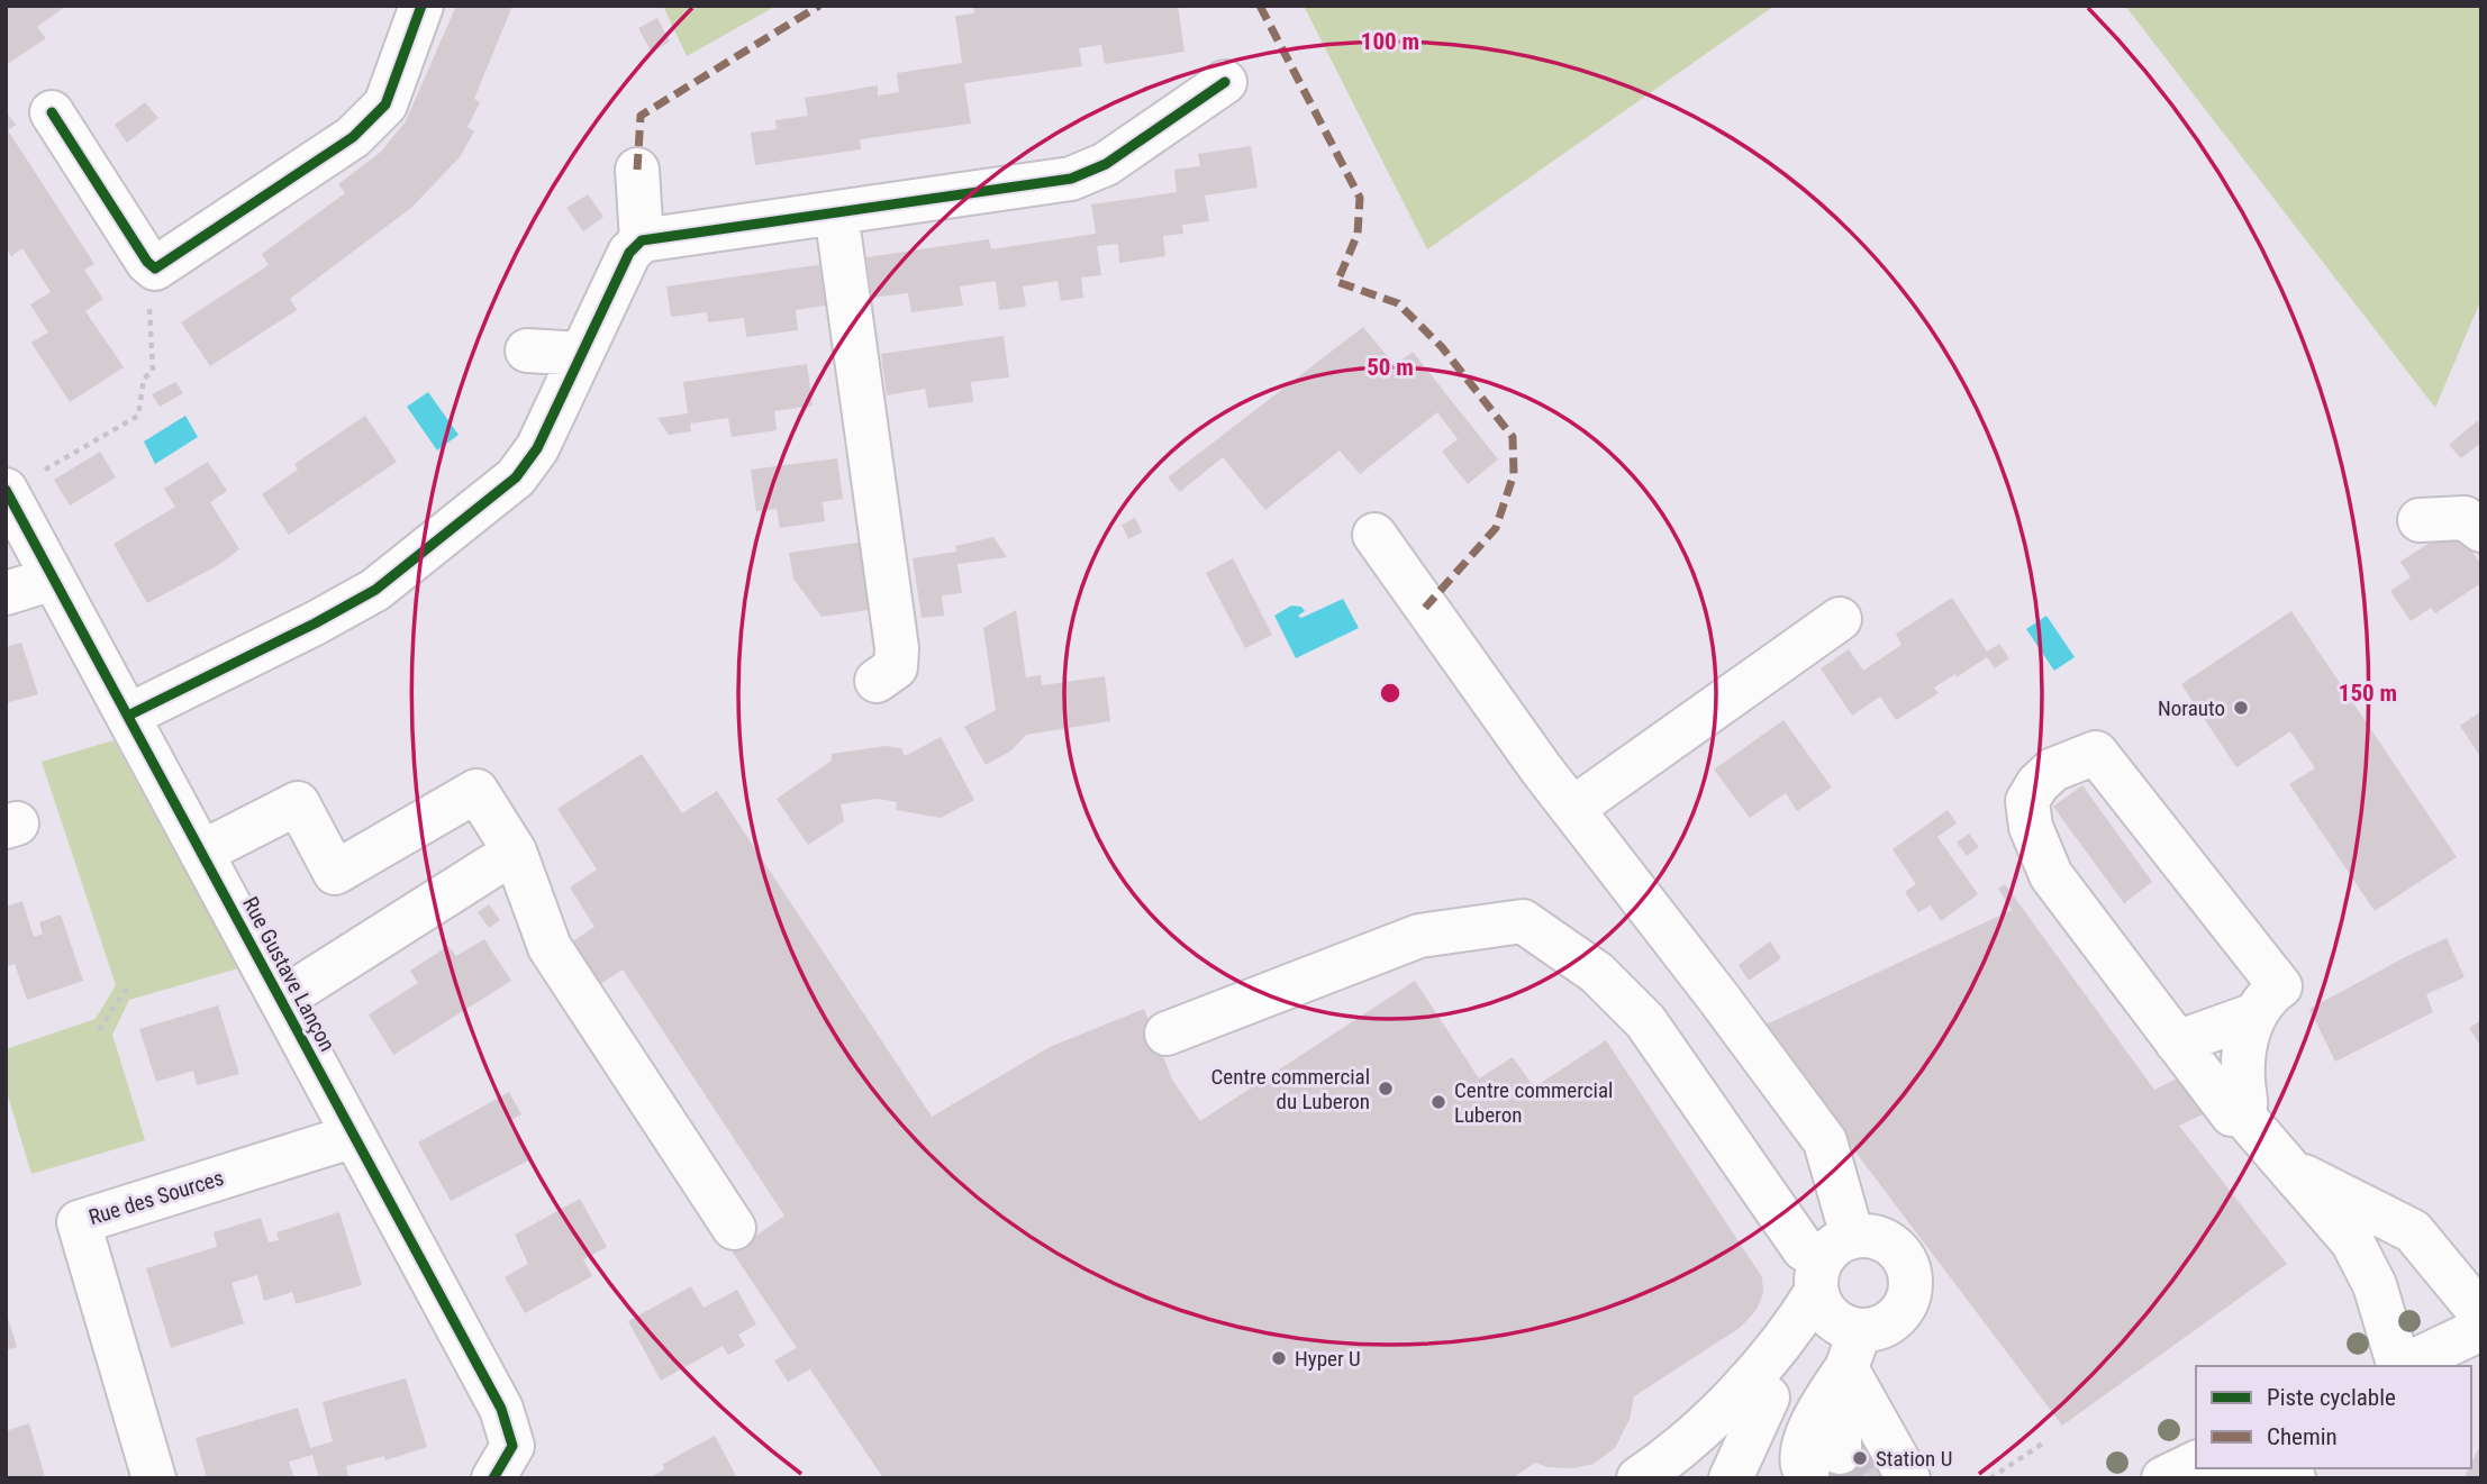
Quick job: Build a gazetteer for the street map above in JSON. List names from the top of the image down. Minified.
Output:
{"streets":{"street":["Rue Gustave Lançon","Rue des Sources"]},"crossings":[["Rue Gustave Lançon","Rue des Sources"]],"places":["Norauto","Centre commercial du Luberon","Centre commercial Luberon","Hyper U","Station U"],"legend":["Piste cyclable","Chemin"],"rings":["100 m","50 m","150 m"]}
